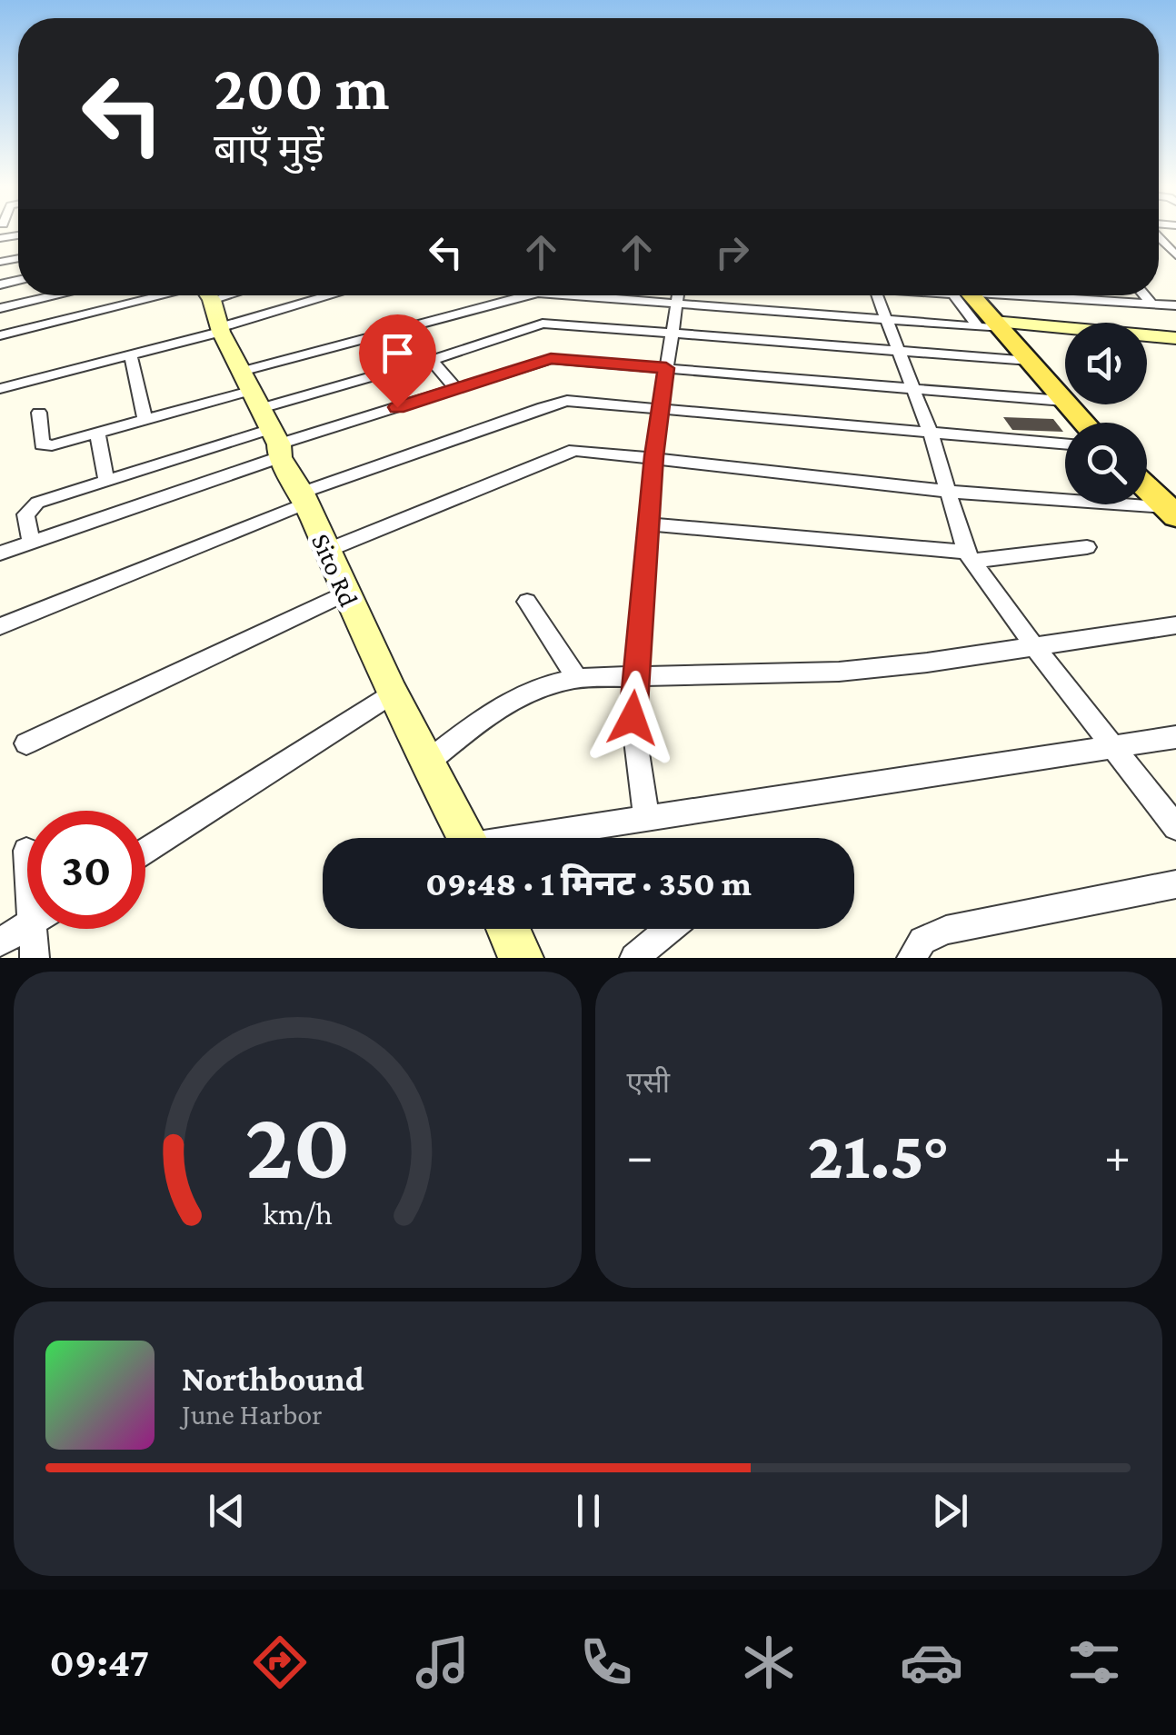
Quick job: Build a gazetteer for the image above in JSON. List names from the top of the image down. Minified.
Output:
{"streets":{"main road":["Sito Rd"]},"page":{"turn":["200 m","बाएँ मुड़ें"],"limit":"30","trip":"09:48 · 1 मिनट · 350 m","tile":"एसी","heat":["−","21.5°","+"],"song":["Northbound","June Harbor"],"tabs":"09:47","gauge":["20","km/h"]}}
